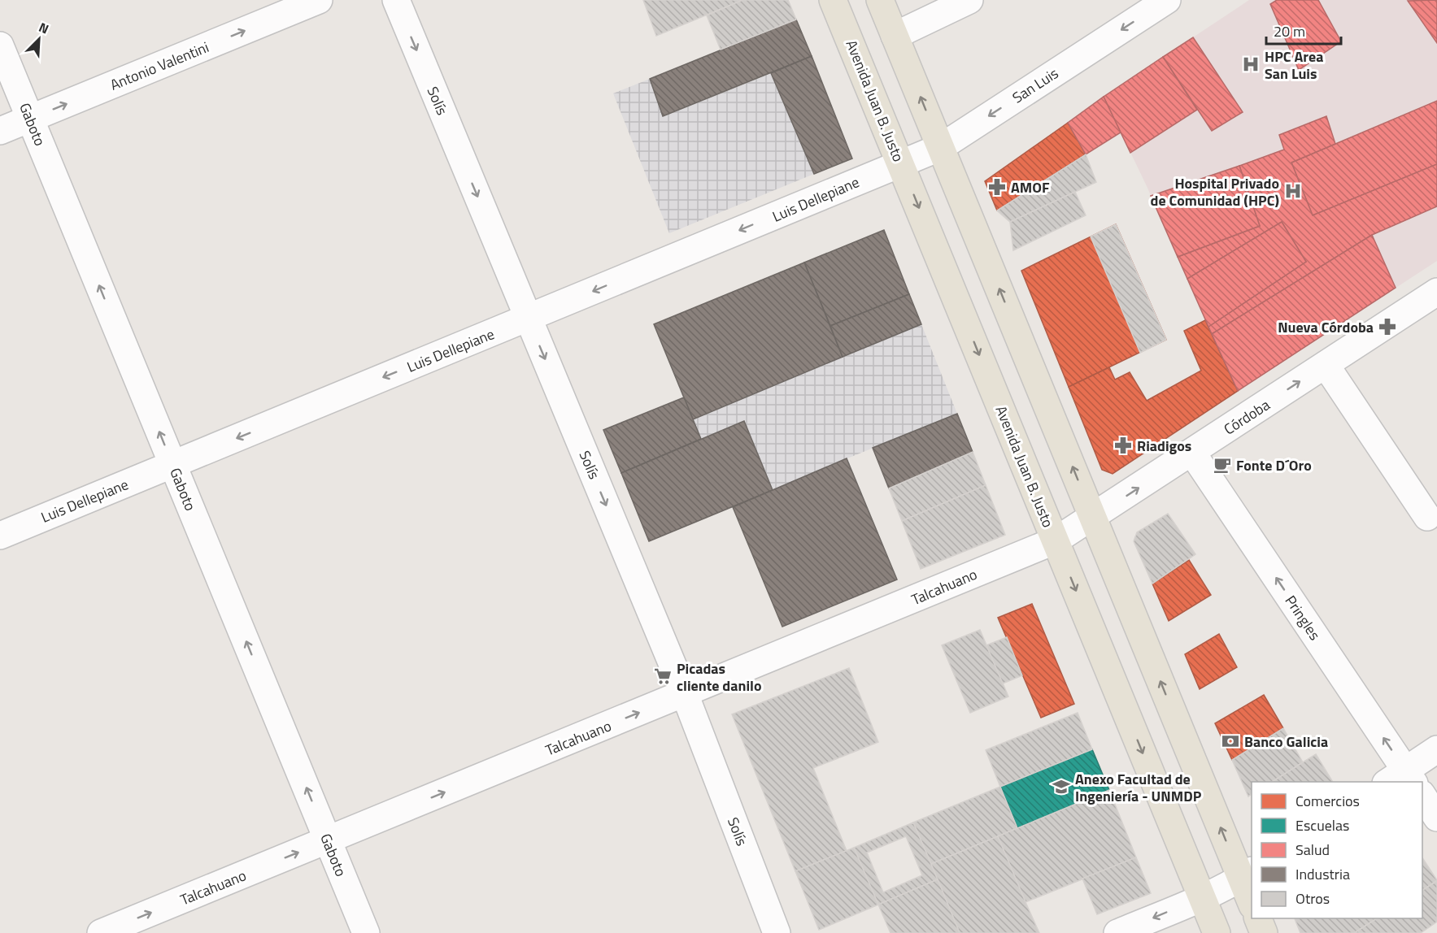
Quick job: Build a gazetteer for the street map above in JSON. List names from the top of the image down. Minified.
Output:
{"streets":{"main road":["Avenida Juan B. Justo"],"street":["Antonio Valentini","San Luis","Solís","Gaboto","Luis Dellepiane","Córdoba","Talcahuano","Pringles"]},"crossings":[["Antonio Valentini","Gaboto"],["San Luis","Avenida Juan B. Justo"],["San Luis","Luis Dellepiane"],["Solís","Luis Dellepiane"],["Solís","Talcahuano"],["Avenida Juan B. Justo","Luis Dellepiane"],["Avenida Juan B. Justo","Córdoba"],["Avenida Juan B. Justo","Talcahuano"],["Gaboto","Luis Dellepiane"],["Gaboto","Talcahuano"],["Córdoba","Talcahuano"],["Córdoba","Pringles"]],"one_way":["Antonio Valentini","Solís","Gaboto","Luis Dellepiane","Córdoba","Talcahuano"],"places":{"hospital":["HPC Area San Luis","Hospital Privado de Comunidad (HPC)"],"pharmacy":["AMOF","Nueva Córdoba","Riadigos"],"cafe":["Fonte D´Oro"],"supermarket":["Picadas cliente danilo"],"bank":["Banco Galicia"],"school or university":["Anexo Facultad de Ingeniería - UNMDP"]},"legend":["Comercios","Escuelas","Salud","Industria","Otros"],"scale_bar":"20 m","north":"top right"}
